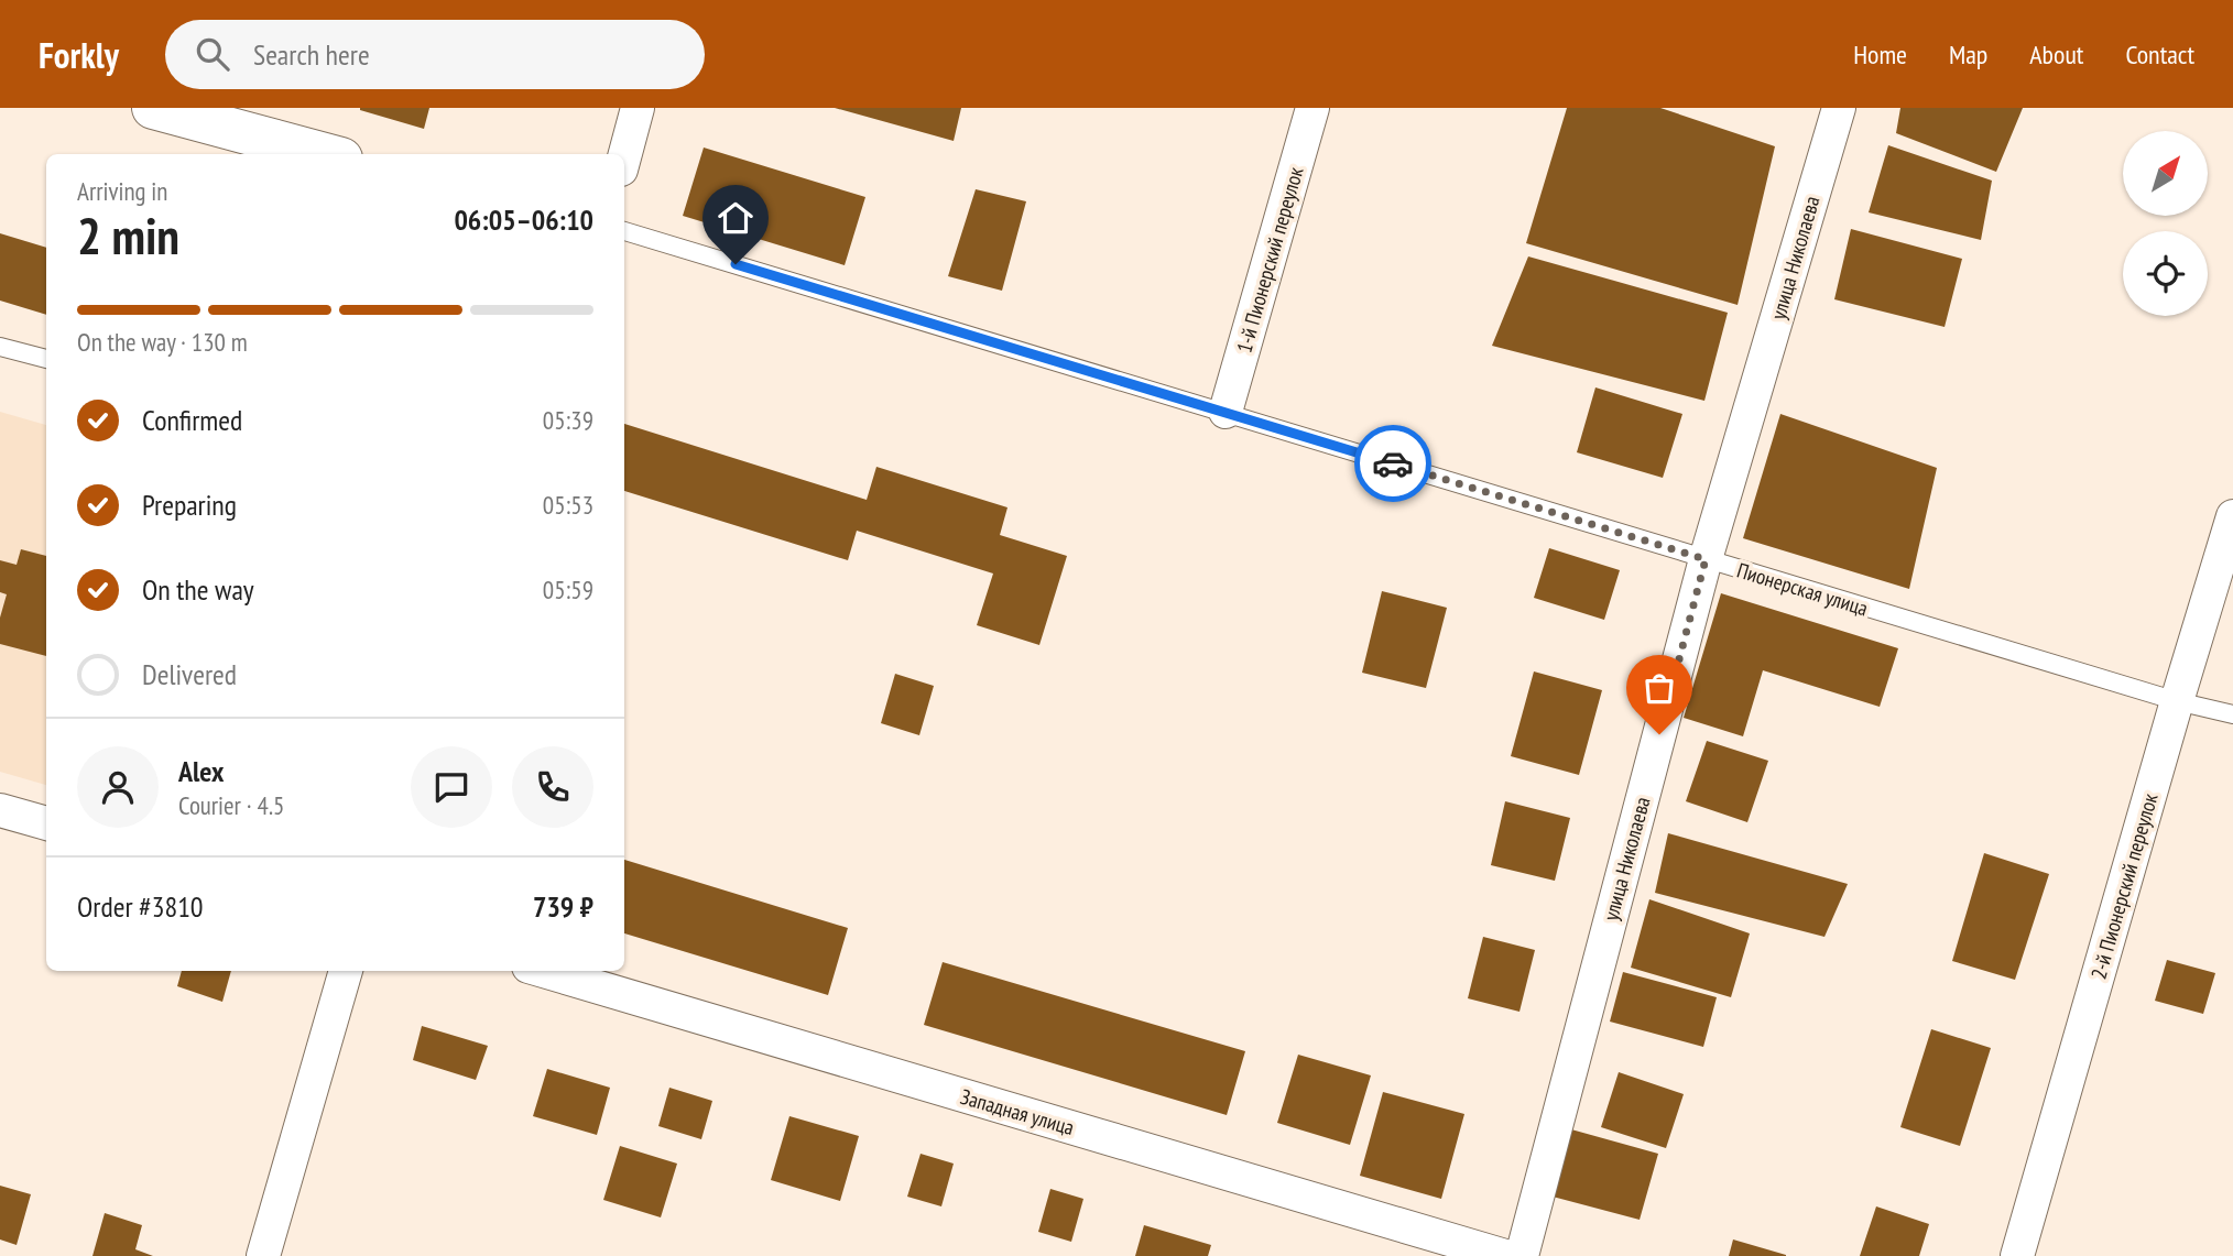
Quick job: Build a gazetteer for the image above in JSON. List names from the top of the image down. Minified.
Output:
{"streets":{"street":["улица Николаева","1-й Пионерский переулок","2-й Пионерский переулок","Западная улица"],"lane":["Пионерская улица"]},"crossings":[["улица Николаева","Пионерская улица"],["1-й Пионерский переулок","Пионерская улица"],["Пионерская улица","2-й Пионерский переулок"]],"north":"top right","page":{"header":"Forkly","search":"Search here","nav":["Home","Map","About","Contact"],"heading":["2 min","Arriving in","06:05–06:10"],"panel":["Alex","Courier · 4.5","Order #3810","739 ₽"],"bar":"On the way · 130 m","list":[["Confirmed","05:39"],["Preparing","05:53"],["On the way","05:59"],"Delivered"]}}
